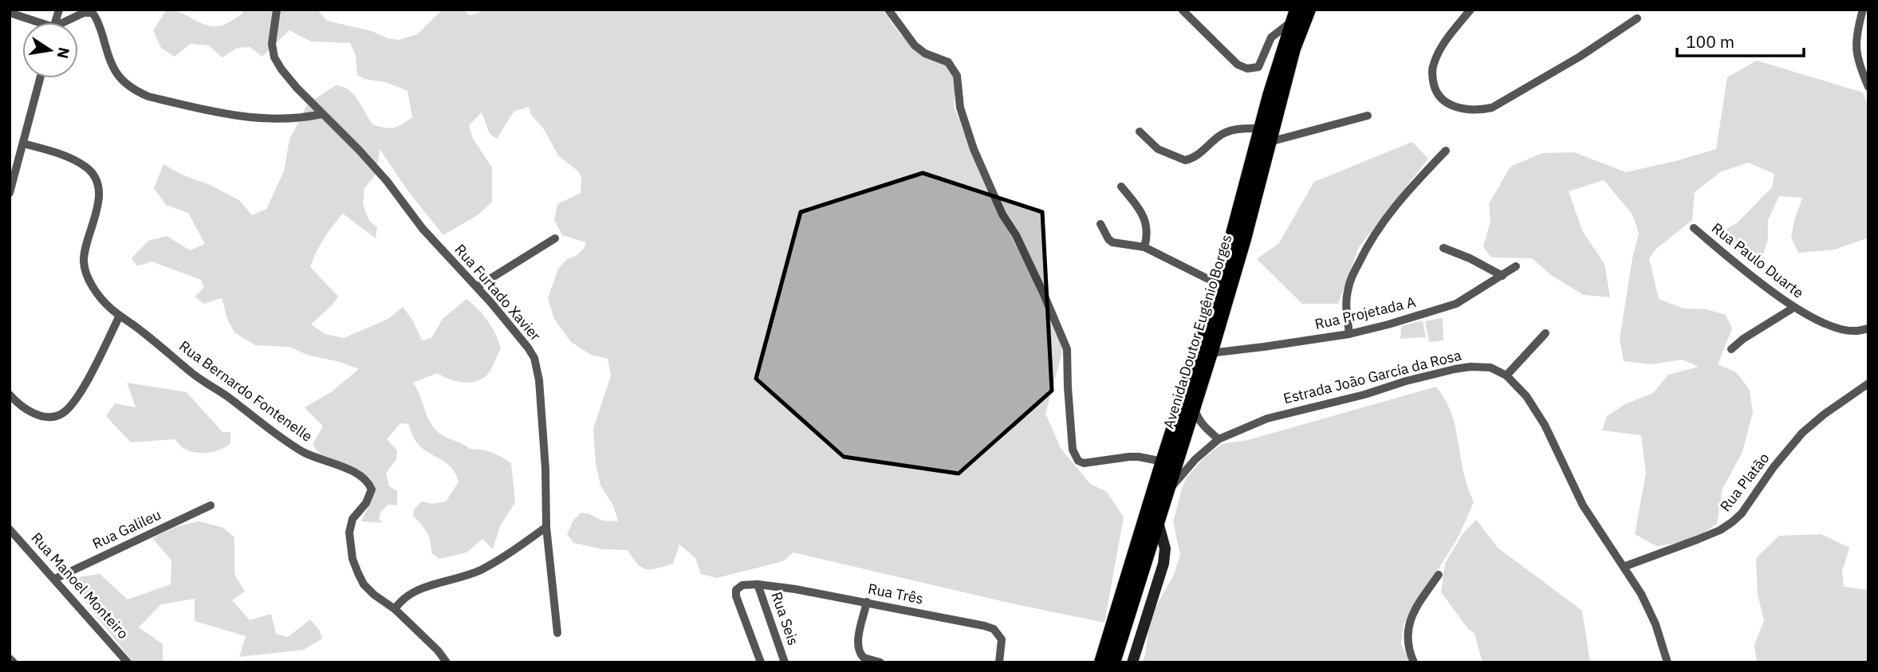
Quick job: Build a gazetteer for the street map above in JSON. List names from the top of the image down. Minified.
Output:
{"streets":{"highway":["Avenida Doutor Eugênio Borges"],"street":["Rua Paulo Duarte","Rua Furtado Xavier","Rua Projetada A","Estrada João García da Rosa","Rua Bernardo Fontenelle","Rua Platão","Rua Galileu","Rua Manoel Monteiro","Rua Três","Rua Seis"]},"crossings":[["Rua Projetada A","Avenida Doutor Eugênio Borges"],["Avenida Doutor Eugênio Borges","Estrada João García da Rosa"],["Estrada João García da Rosa","Rua Platão"],["Rua Galileu","Rua Manoel Monteiro"],["Rua Três","Rua Seis"]],"scale_bar":"100 m","north":"right"}
